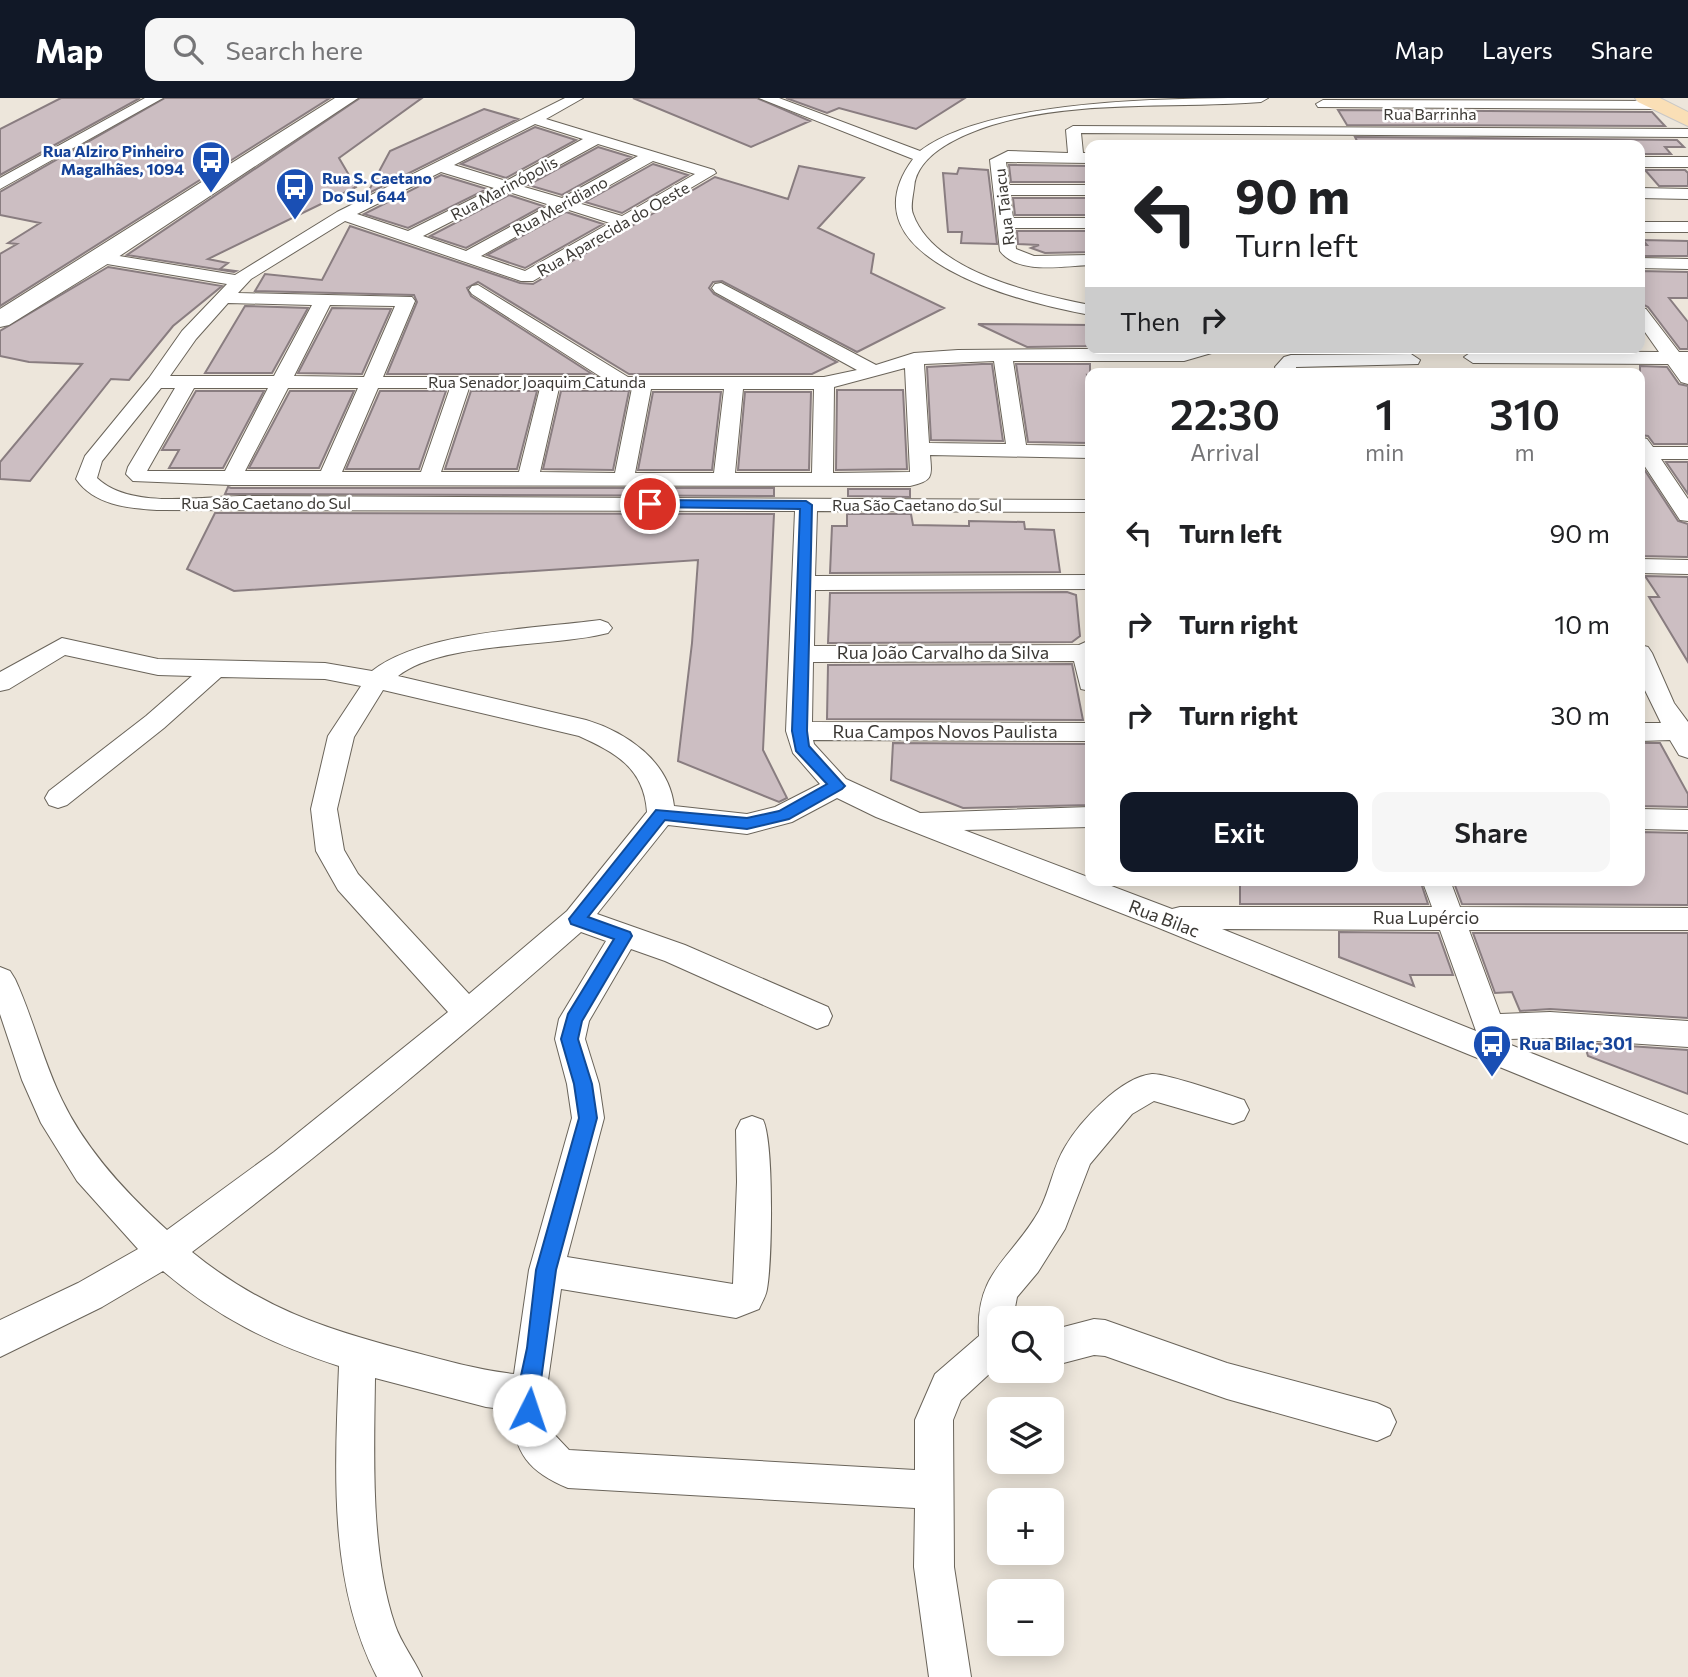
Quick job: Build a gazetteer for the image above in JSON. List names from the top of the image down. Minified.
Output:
{"streets":{"street":["Rua Barrinha","Rua Marinópolis","Rua Meridiano","Rua Taiacu","Rua Aparecida do Oeste","Rua Senador Joaquim Catunda","Rua São Caetano do Sul","Rua João Carvalho da Silva","Rua Campos Novos Paulista","Rua Lupércio","Rua Bilac"]},"crossings":[["Rua Barrinha","Rua Taiacu"],["Rua Marinópolis","Rua Aparecida do Oeste"],["Rua Meridiano","Rua Aparecida do Oeste"],["Rua Aparecida do Oeste","Rua São Caetano do Sul"],["Rua Senador Joaquim Catunda","Rua São Caetano do Sul"],["Rua São Caetano do Sul","Rua Bilac"],["Rua João Carvalho da Silva","Rua Bilac"],["Rua Campos Novos Paulista","Rua Bilac"],["Rua Lupércio","Rua Bilac"]],"places":{"bus stop":["Rua Alziro Pinheiro Magalhães, 1094","Rua S. Caetano Do Sul, 644","Rua Bilac, 301"]},"page":{"header":"Map","search":"Search here","nav":["Map","Layers","Share"],"turn":["90 m","Turn left"],"then":"Then","eta":["22:30","Arrival","1","min","310","m"],"list":[{"name":"Turn left","value":"90 m"},{"name":"Turn right","value":"10 m"},{"name":"Turn right","value":"30 m"}],"buttons":["Exit","Share"],"map_buttons":["+","−"]}}
